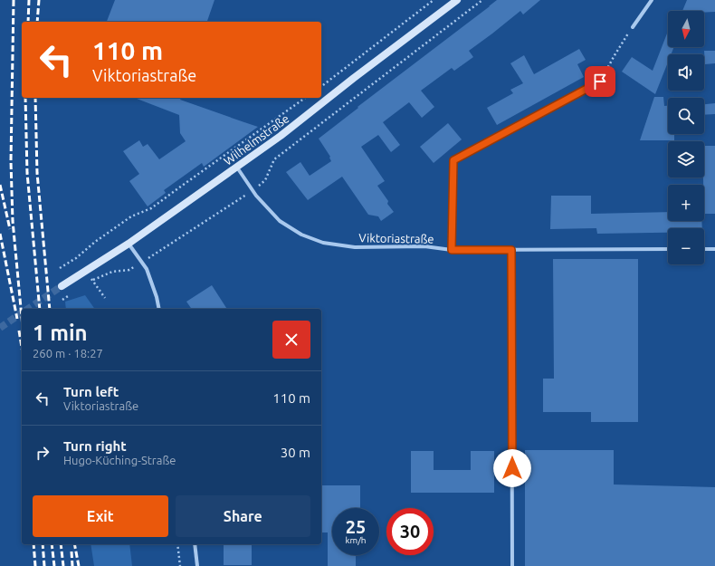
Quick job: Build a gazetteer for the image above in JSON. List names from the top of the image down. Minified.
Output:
{"streets":{"main road":["Wilhelmstraße"],"street":["Viktoriastraße"]},"crossings":[["Wilhelmstraße","Viktoriastraße"]],"north":"bottom","page":{"map_buttons":["+","−"],"turn":["110 m","Viktoriastraße"],"heading":["1 min","260 m · 18:27"],"list":[{"name":"Turn left","note":"Viktoriastraße","value":"110 m"},{"name":"Turn right","note":"Hugo-Küching-Straße","value":"30 m"}],"buttons":["Exit","Share"],"speed":"25 km/h","limit":"30"}}
